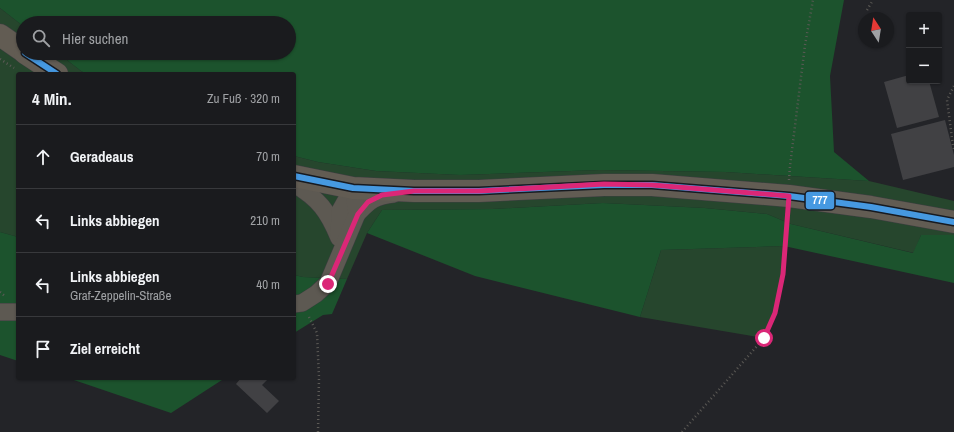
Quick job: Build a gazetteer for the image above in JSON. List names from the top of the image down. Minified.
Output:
{"lines":["transit line 777"],"north":"top","page":{"map_buttons":["+","−"],"search":"Hier suchen","heading":["4 Min.","Zu Fuß · 320 m"],"list":[["Geradeaus","70 m"],["Links abbiegen","210 m"],["Links abbiegen","Graf-Zeppelin-Straße","40 m"],"Ziel erreicht"]}}
